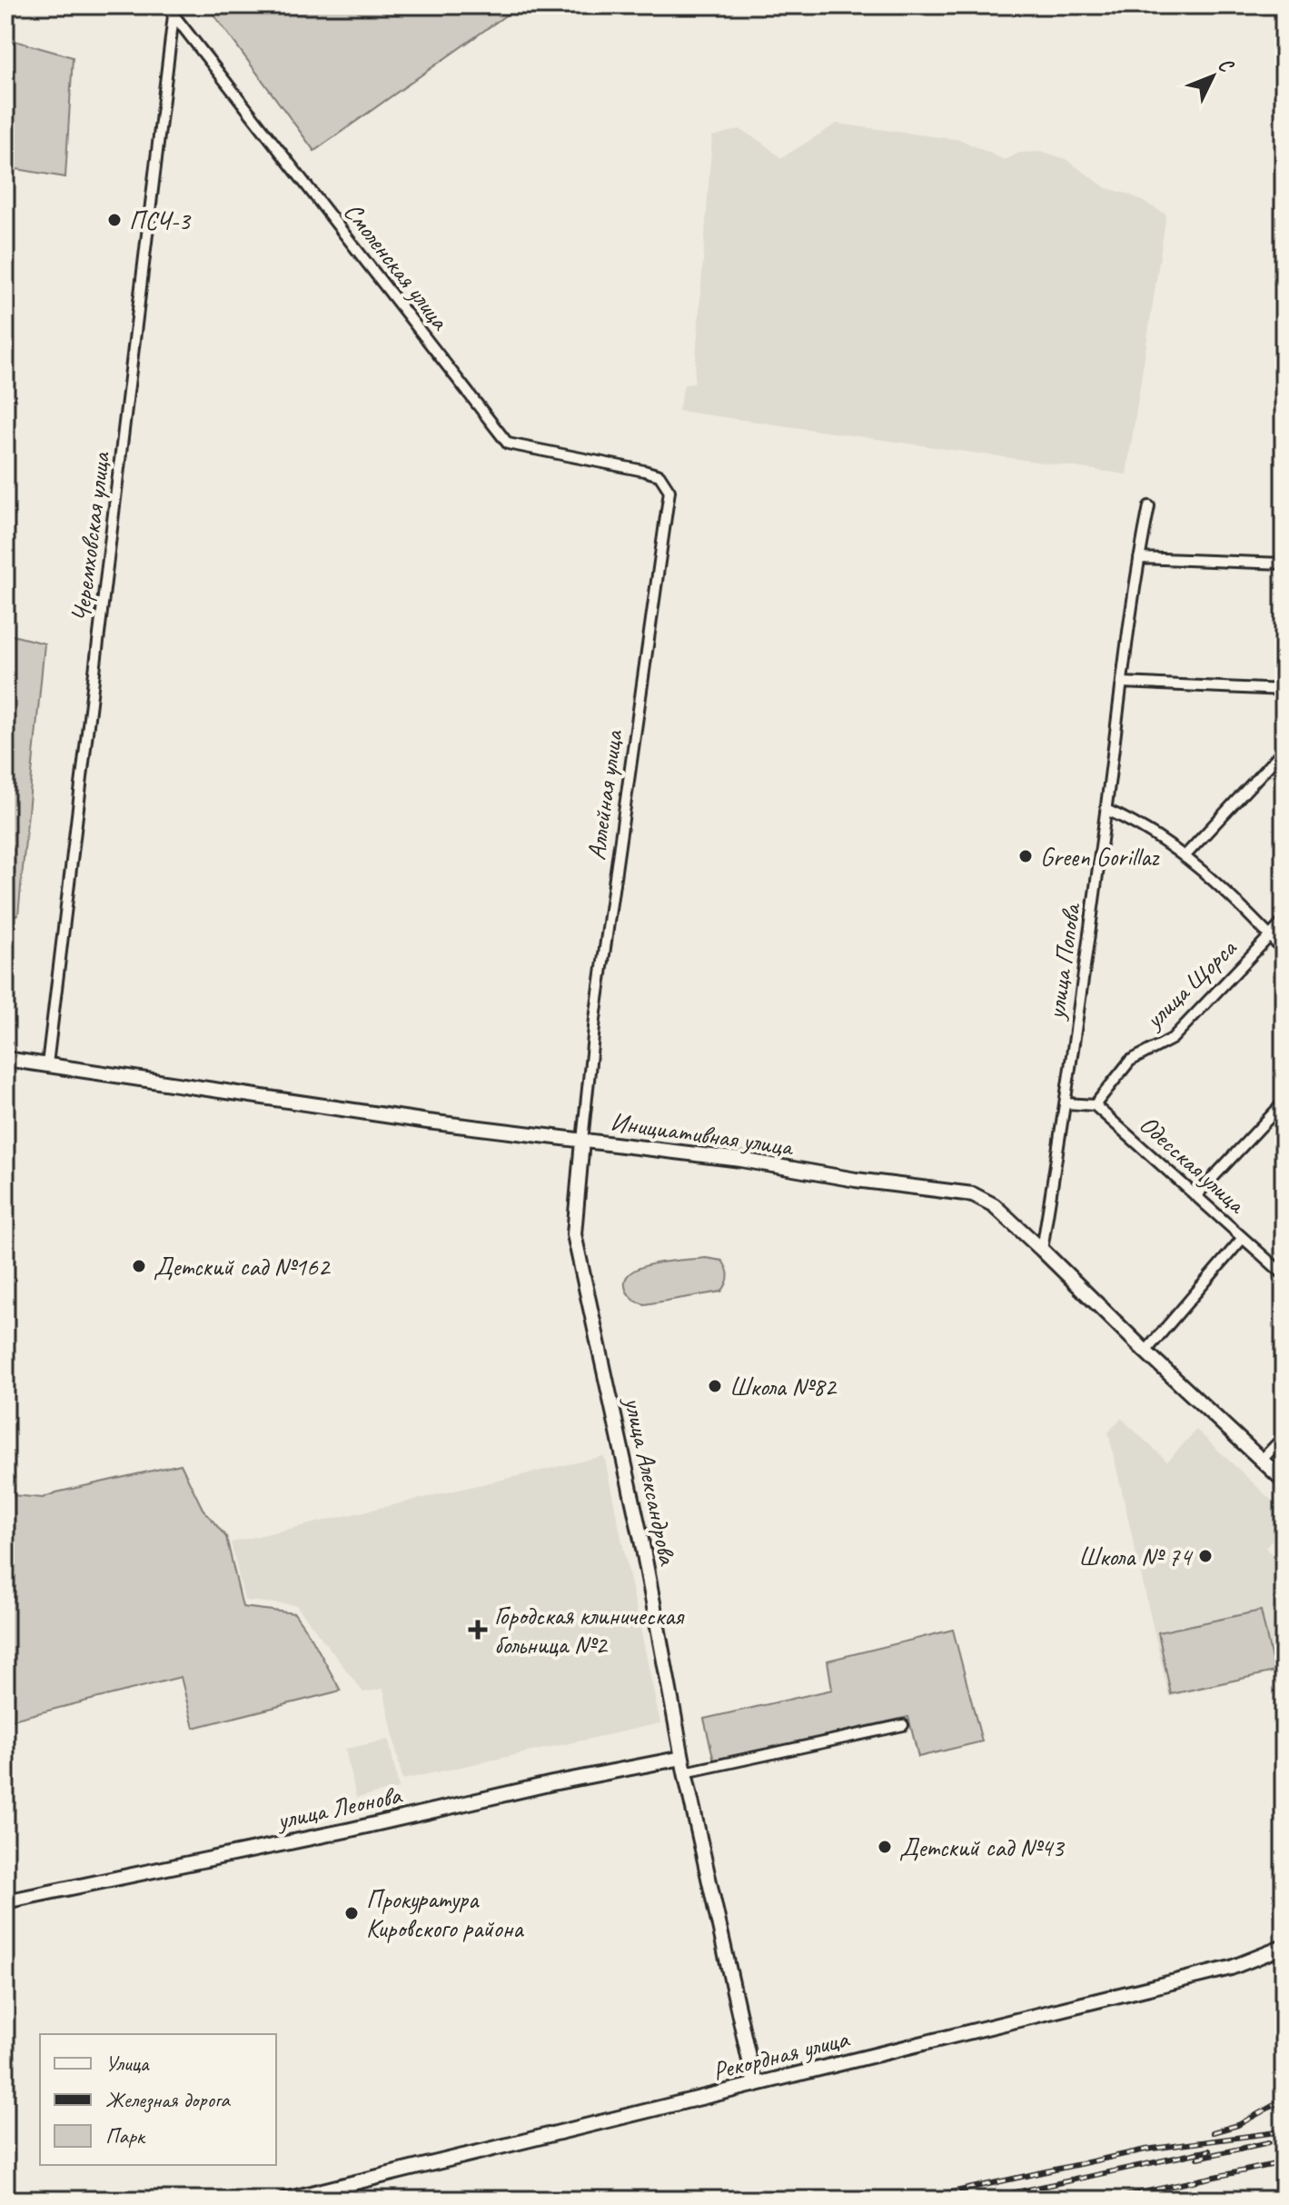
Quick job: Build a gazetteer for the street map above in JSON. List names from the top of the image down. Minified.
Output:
{"streets":{"main road":["Инициативная улица","улица Александрова","улица Леонова","Рекордная улица"],"street":["Смоленская улица","Черемховская улица","Аллейная улица","улица Попова","улица Щорса","Одесская улица"]},"crossings":[["Смоленская улица","Черемховская улица"],["Смоленская улица","Аллейная улица"],["Черемховская улица","Инициативная улица"],["Аллейная улица","Инициативная улица"],["Аллейная улица","улица Александрова"],["улица Попова","Инициативная улица"],["улица Щорса","Одесская улица"],["Инициативная улица","улица Александрова"],["улица Александрова","улица Леонова"],["улица Александрова","Рекордная улица"]],"places":{"other":["ПСЧ-3","Green Gorillaz","Детский сад №162","Школа №82","Школа № 74","Детский сад №43","Прокуратура Кировского района"],"health":["Городская клиническая больница №2"]},"legend":["Улица","Железная дорога","Парк"],"north":"top right"}
